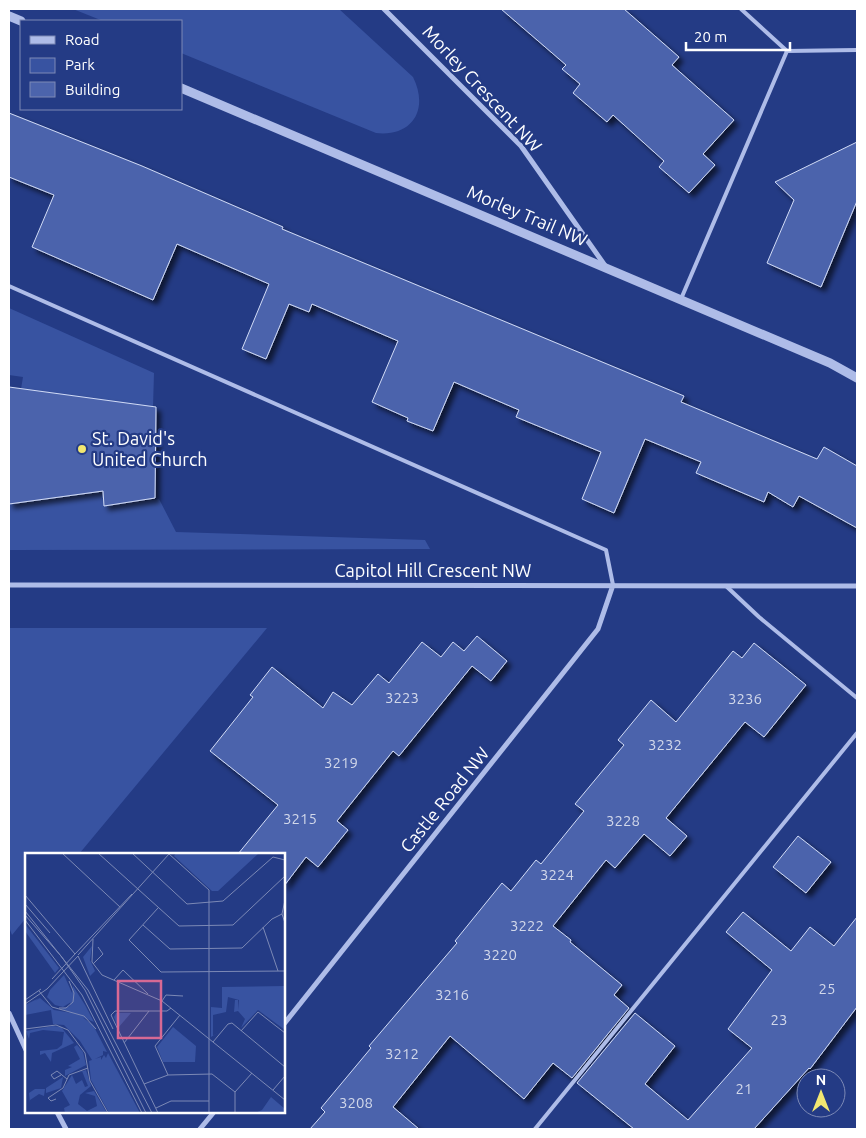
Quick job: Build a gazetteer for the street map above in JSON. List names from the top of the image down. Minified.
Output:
{"streets":{"street":["Morley Crescent NW","Morley Trail NW","Capitol Hill Crescent NW","Castle Road NW"]},"crossings":[["Morley Crescent NW","Morley Trail NW"],["Capitol Hill Crescent NW","Castle Road NW"]],"places":["St. David's United Church"],"house_numbers":["3223","3236","3232","3219","3215","3228","3224","3222","3220","25","3216","23","3212","21","3208"],"legend":["Road","Park","Building"],"scale_bar":"20 m","north":"top"}
